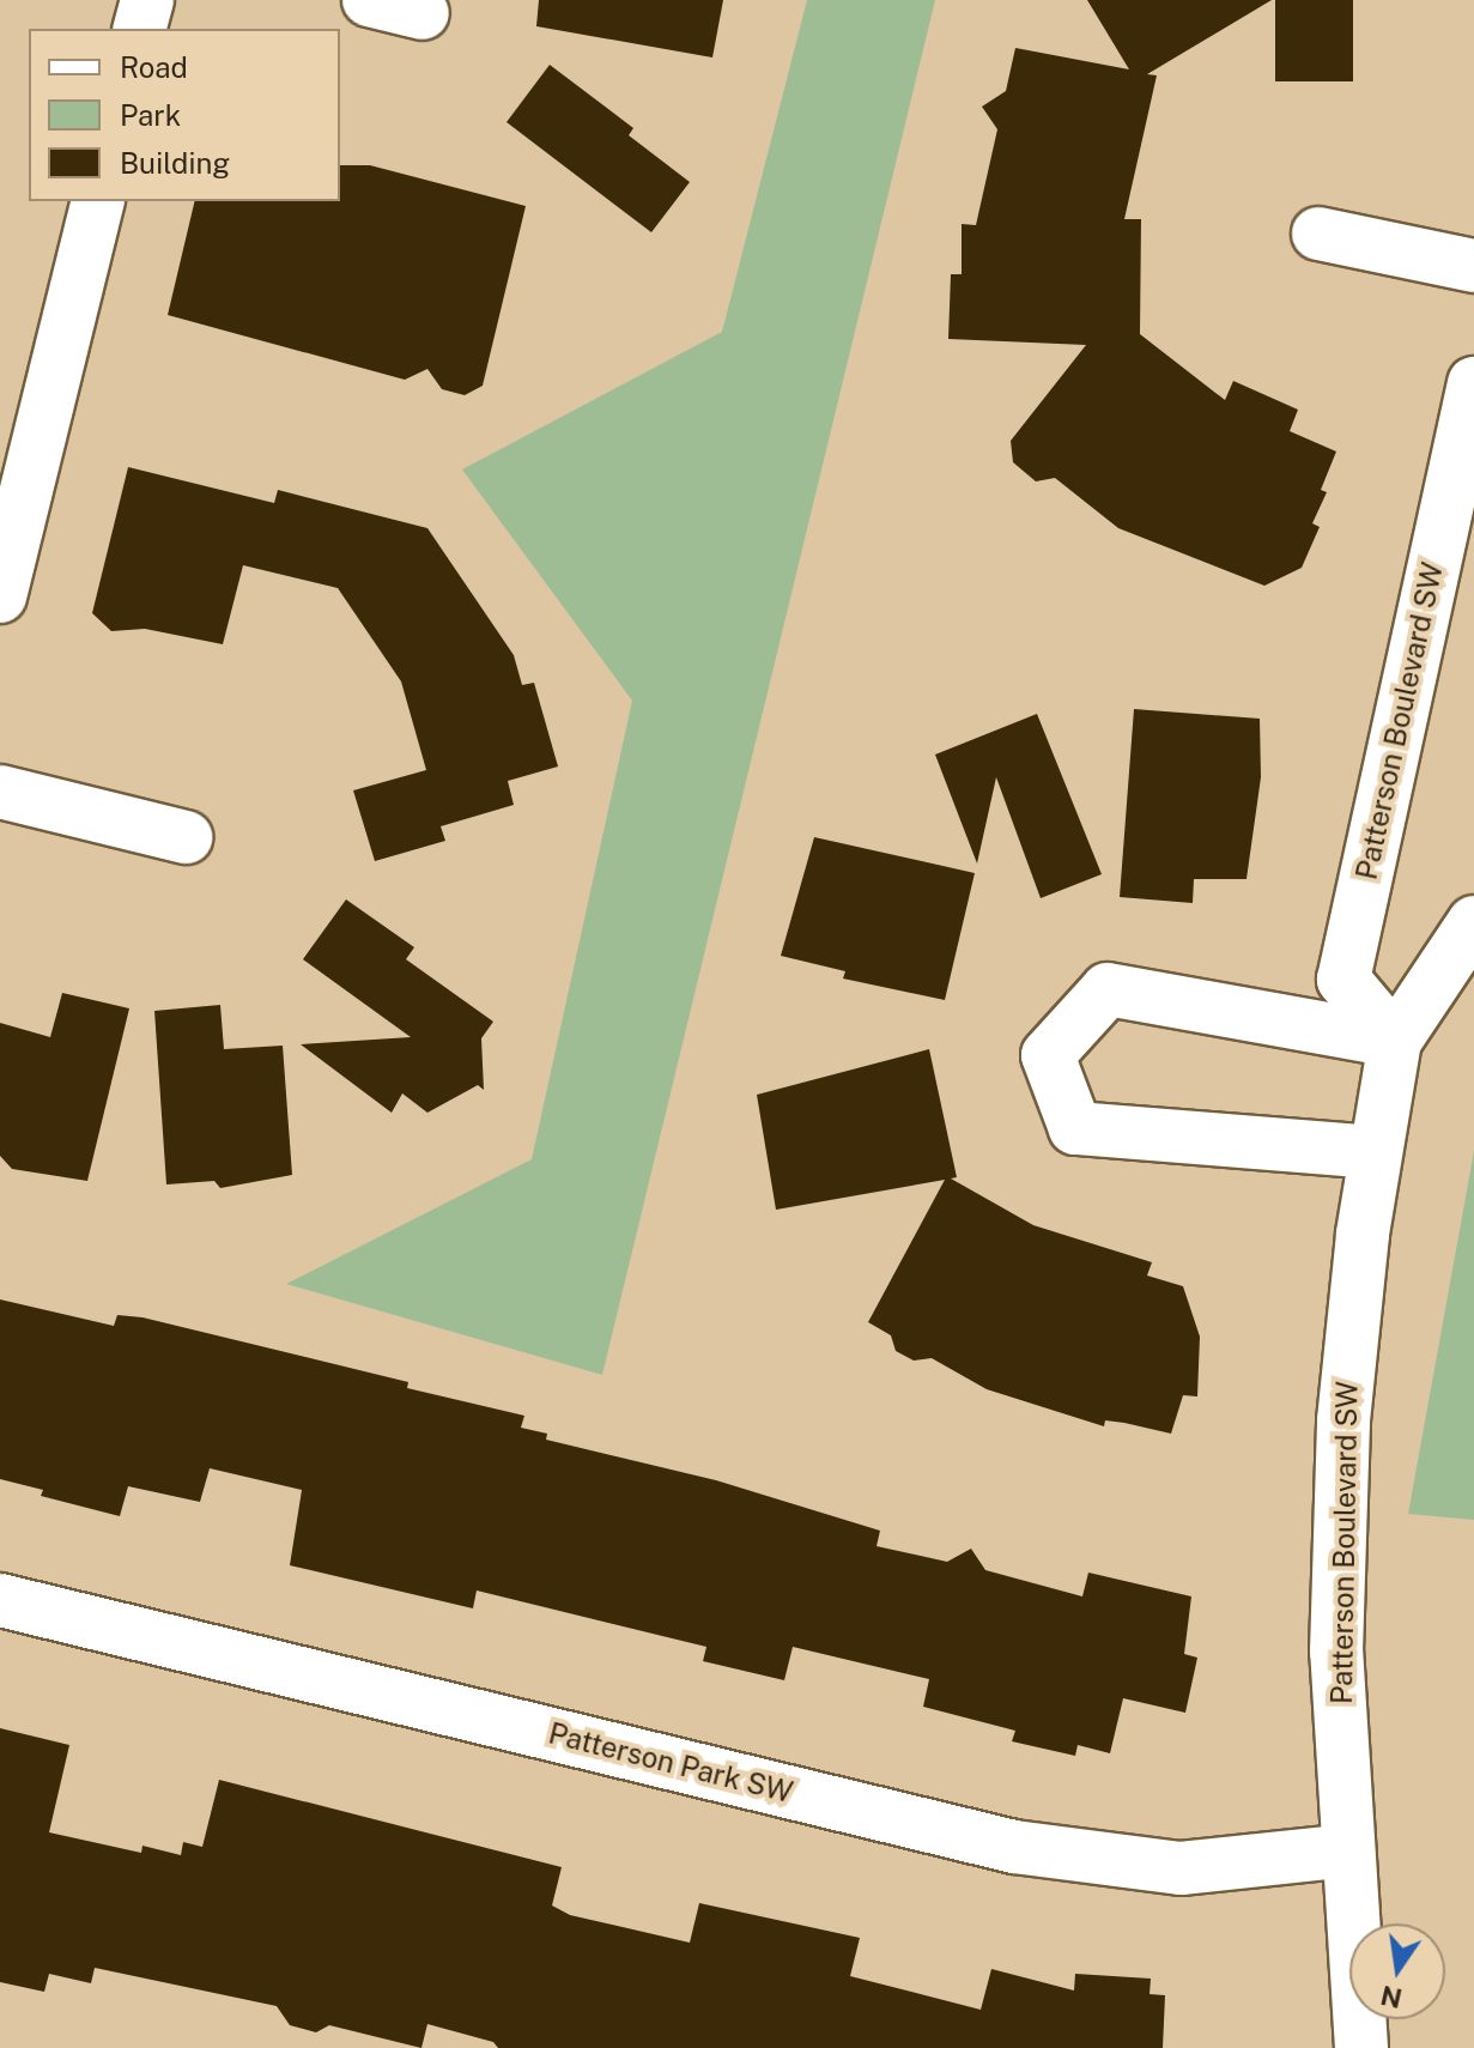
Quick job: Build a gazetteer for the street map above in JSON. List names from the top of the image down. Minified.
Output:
{"streets":{"street":["Patterson Boulevard SW","Patterson Park SW"]},"crossings":[["Patterson Boulevard SW","Patterson Park SW"]],"legend":["Road","Park","Building"],"north":"bottom"}
